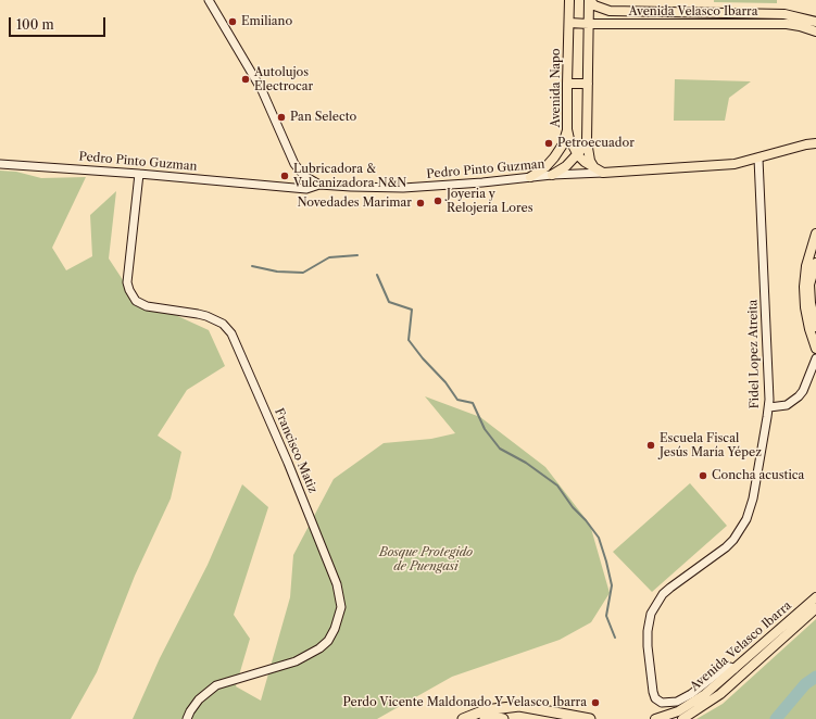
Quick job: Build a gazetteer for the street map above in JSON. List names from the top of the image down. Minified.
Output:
{"streets":{"main road":["Avenida Velasco Ibarra","Avenida Napo","Pedro Pinto Guzman","Fidel Lopez Atreita","Francisco Matiz"]},"crossings":[["Avenida Velasco Ibarra","Avenida Napo"],["Avenida Velasco Ibarra","Fidel Lopez Atreita"],["Avenida Napo","Pedro Pinto Guzman"],["Pedro Pinto Guzman","Fidel Lopez Atreita"],["Pedro Pinto Guzman","Francisco Matiz"]],"parks":["Bosque Protegido de Puengasi"],"places":["Emiliano","Autolujos Electrocar","Pan Selecto","Petroecuador","Lubricadora & Vulcanizadora N&N","Joyeria y Relojeria Lores","Novedades Marimar","Escuela Fiscal Jesús María Yépez","Concha acustica","Perdo Vicente Maldonado Y Velasco Ibarra"],"scale_bar":"100 m"}
